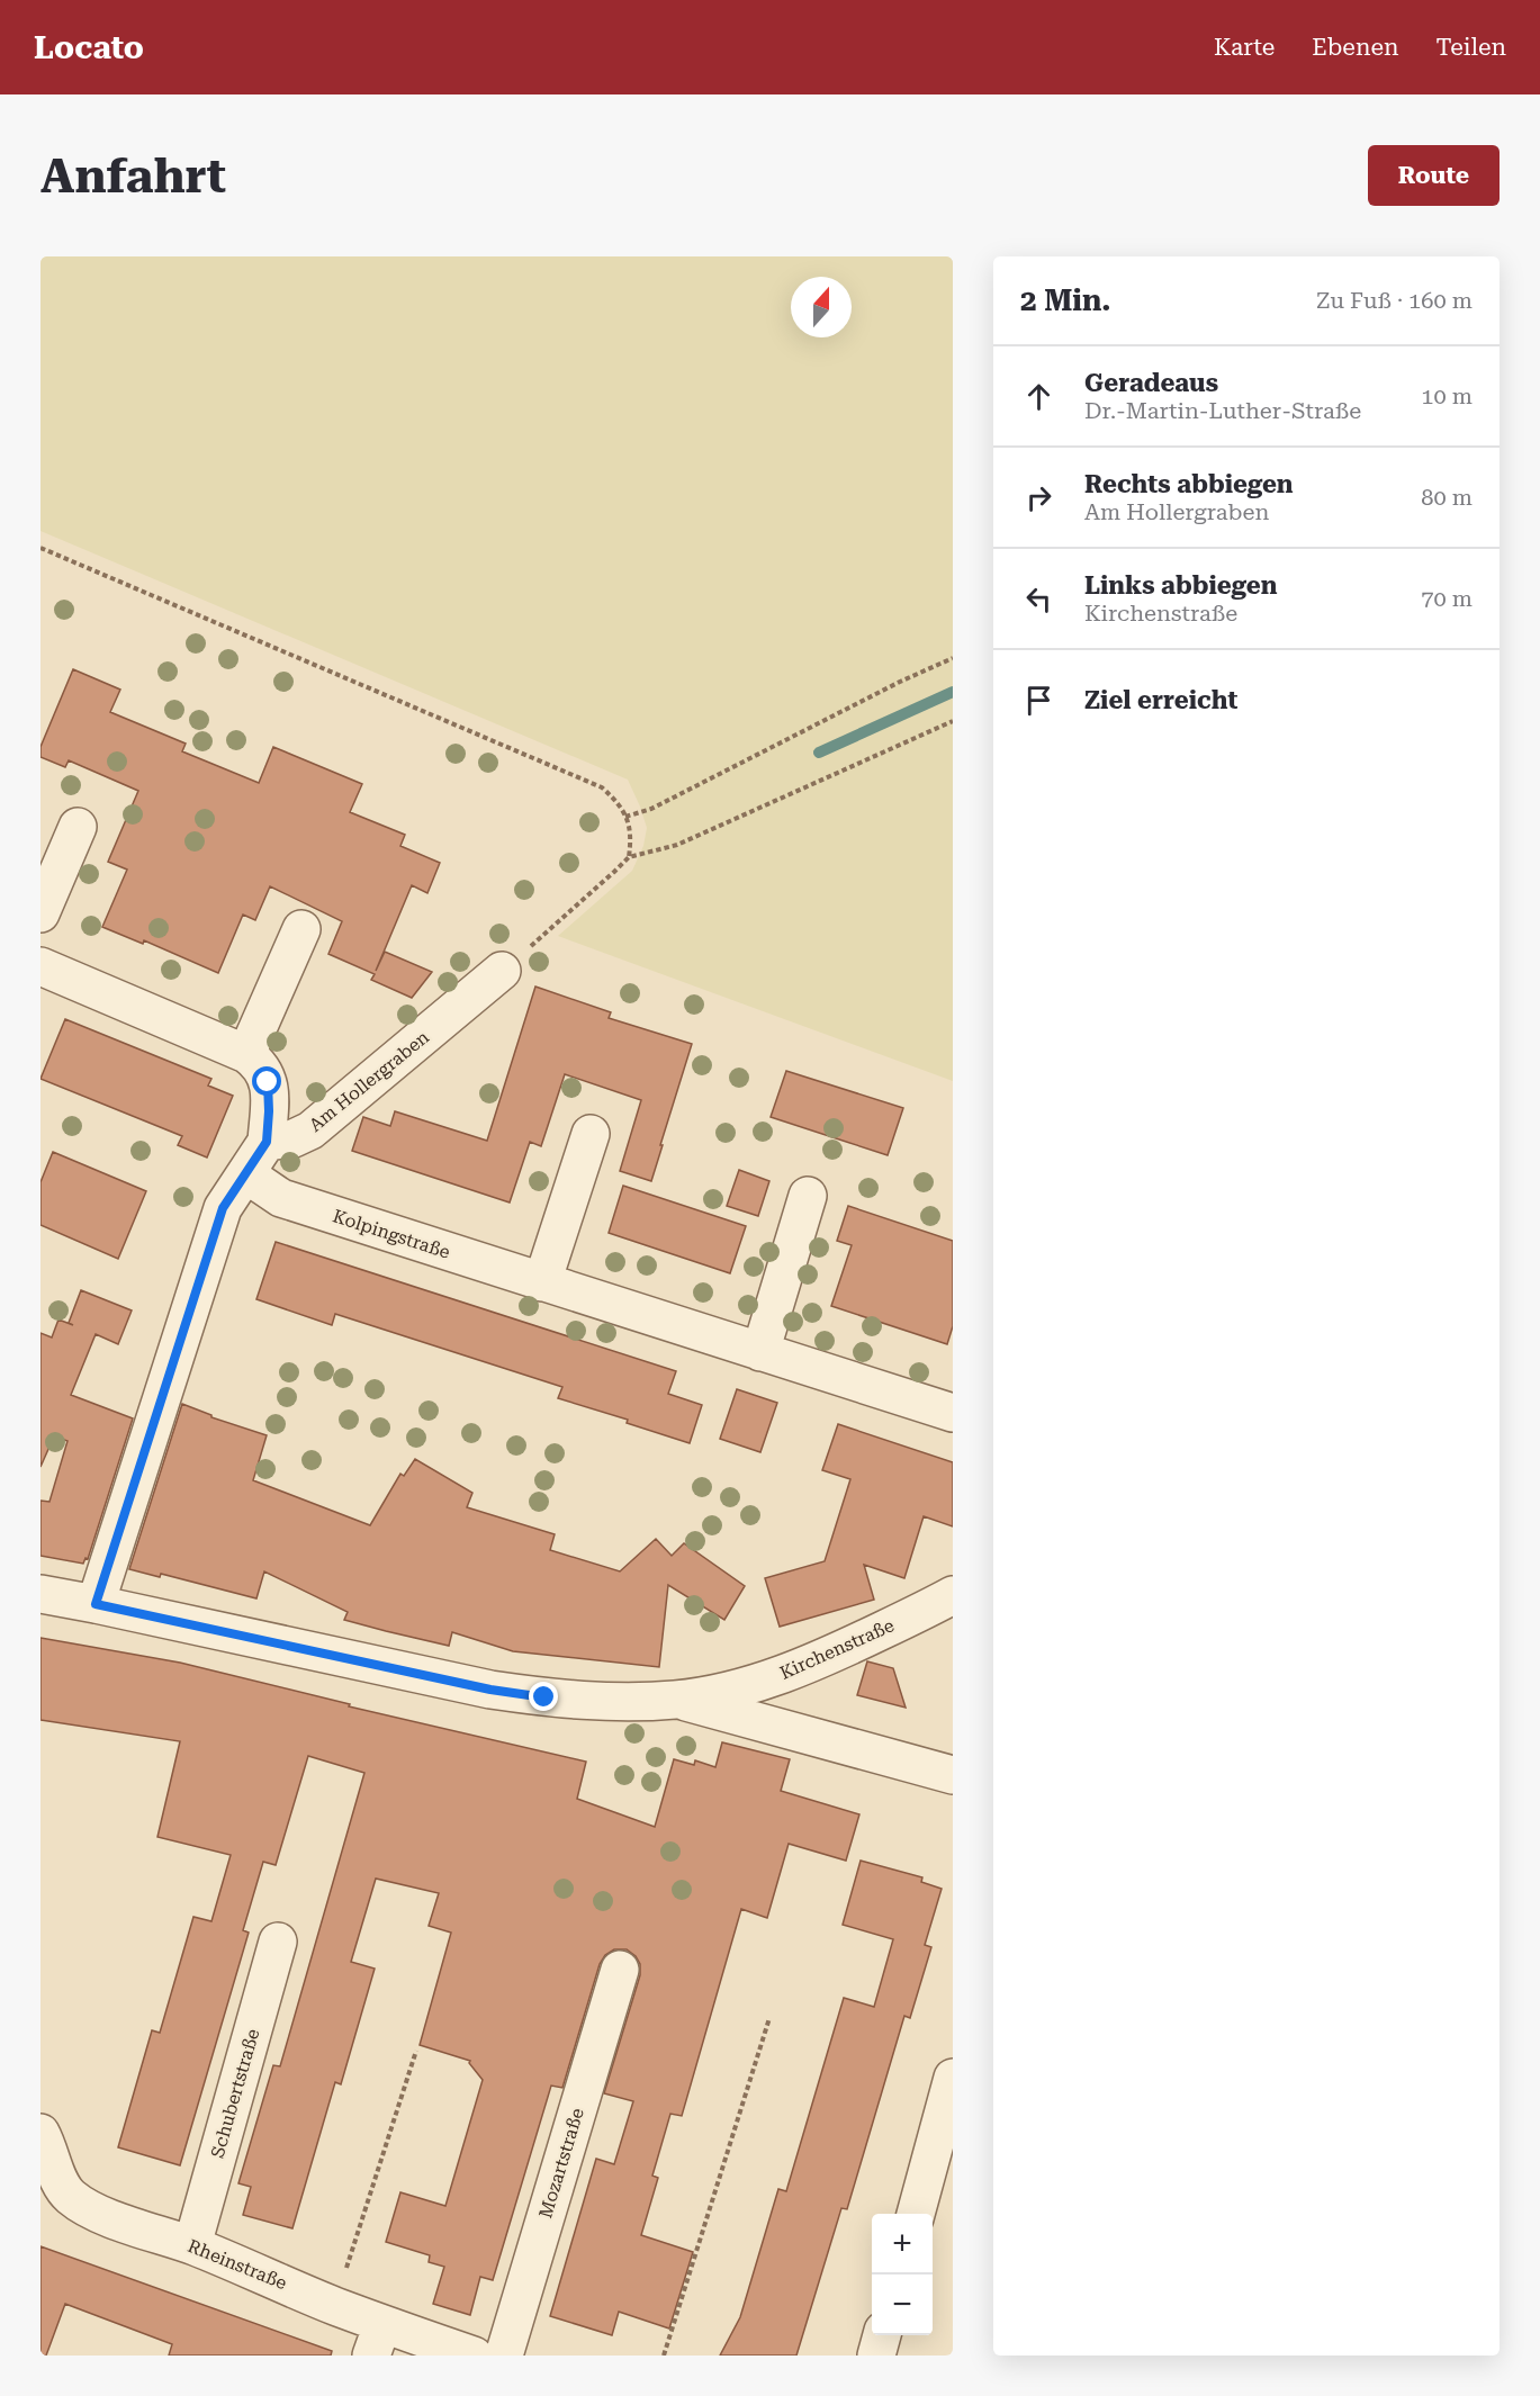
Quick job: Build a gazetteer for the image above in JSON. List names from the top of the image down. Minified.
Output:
{"streets":{"street":["Am Hollergraben","Kolpingstraße","Kirchenstraße","Schubertstraße","Mozartstraße","Rheinstraße"]},"crossings":[["Schubertstraße","Rheinstraße"]],"north":"top","page":{"header":"Locato","nav":["Karte","Ebenen","Teilen"],"buttons":"Route","title":"Anfahrt","heading":["2 Min.","Zu Fuß · 160 m"],"list":[["Geradeaus","Dr.-Martin-Luther-Straße","10 m"],["Rechts abbiegen","Am Hollergraben","80 m"],["Links abbiegen","Kirchenstraße","70 m"],"Ziel erreicht"],"map_buttons":["+","−"]}}
